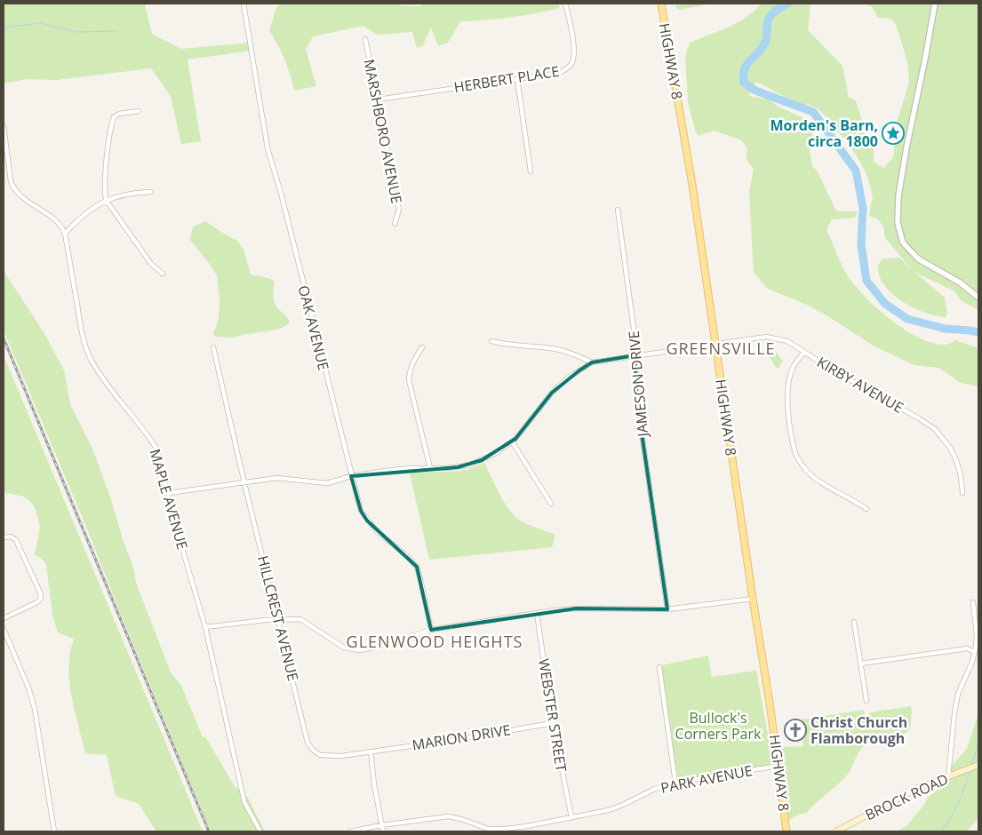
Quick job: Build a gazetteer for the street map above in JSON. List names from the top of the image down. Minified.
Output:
{"streets":{"main road":["HIGHWAY 8","BROCK ROAD"],"street":["HERBERT PLACE","MARSHBORO AVENUE","OAK AVENUE","JAMESON DRIVE","KIRBY AVENUE","MAPLE AVENUE","HILLCREST AVENUE","WEBSTER STREET","MARION DRIVE","PARK AVENUE"]},"crossings":[["HIGHWAY 8","KIRBY AVENUE"],["HIGHWAY 8","PARK AVENUE"],["HERBERT PLACE","MARSHBORO AVENUE"],["JAMESON DRIVE","KIRBY AVENUE"],["HILLCREST AVENUE","MARION DRIVE"],["WEBSTER STREET","MARION DRIVE"],["WEBSTER STREET","PARK AVENUE"]],"districts":["GREENSVILLE","GLENWOOD HEIGHTS"],"parks":["Bullock's Corners Park"],"places":{"place":["Morden's Barn, circa 1800"],"church":["Christ Church Flamborough"]}}
